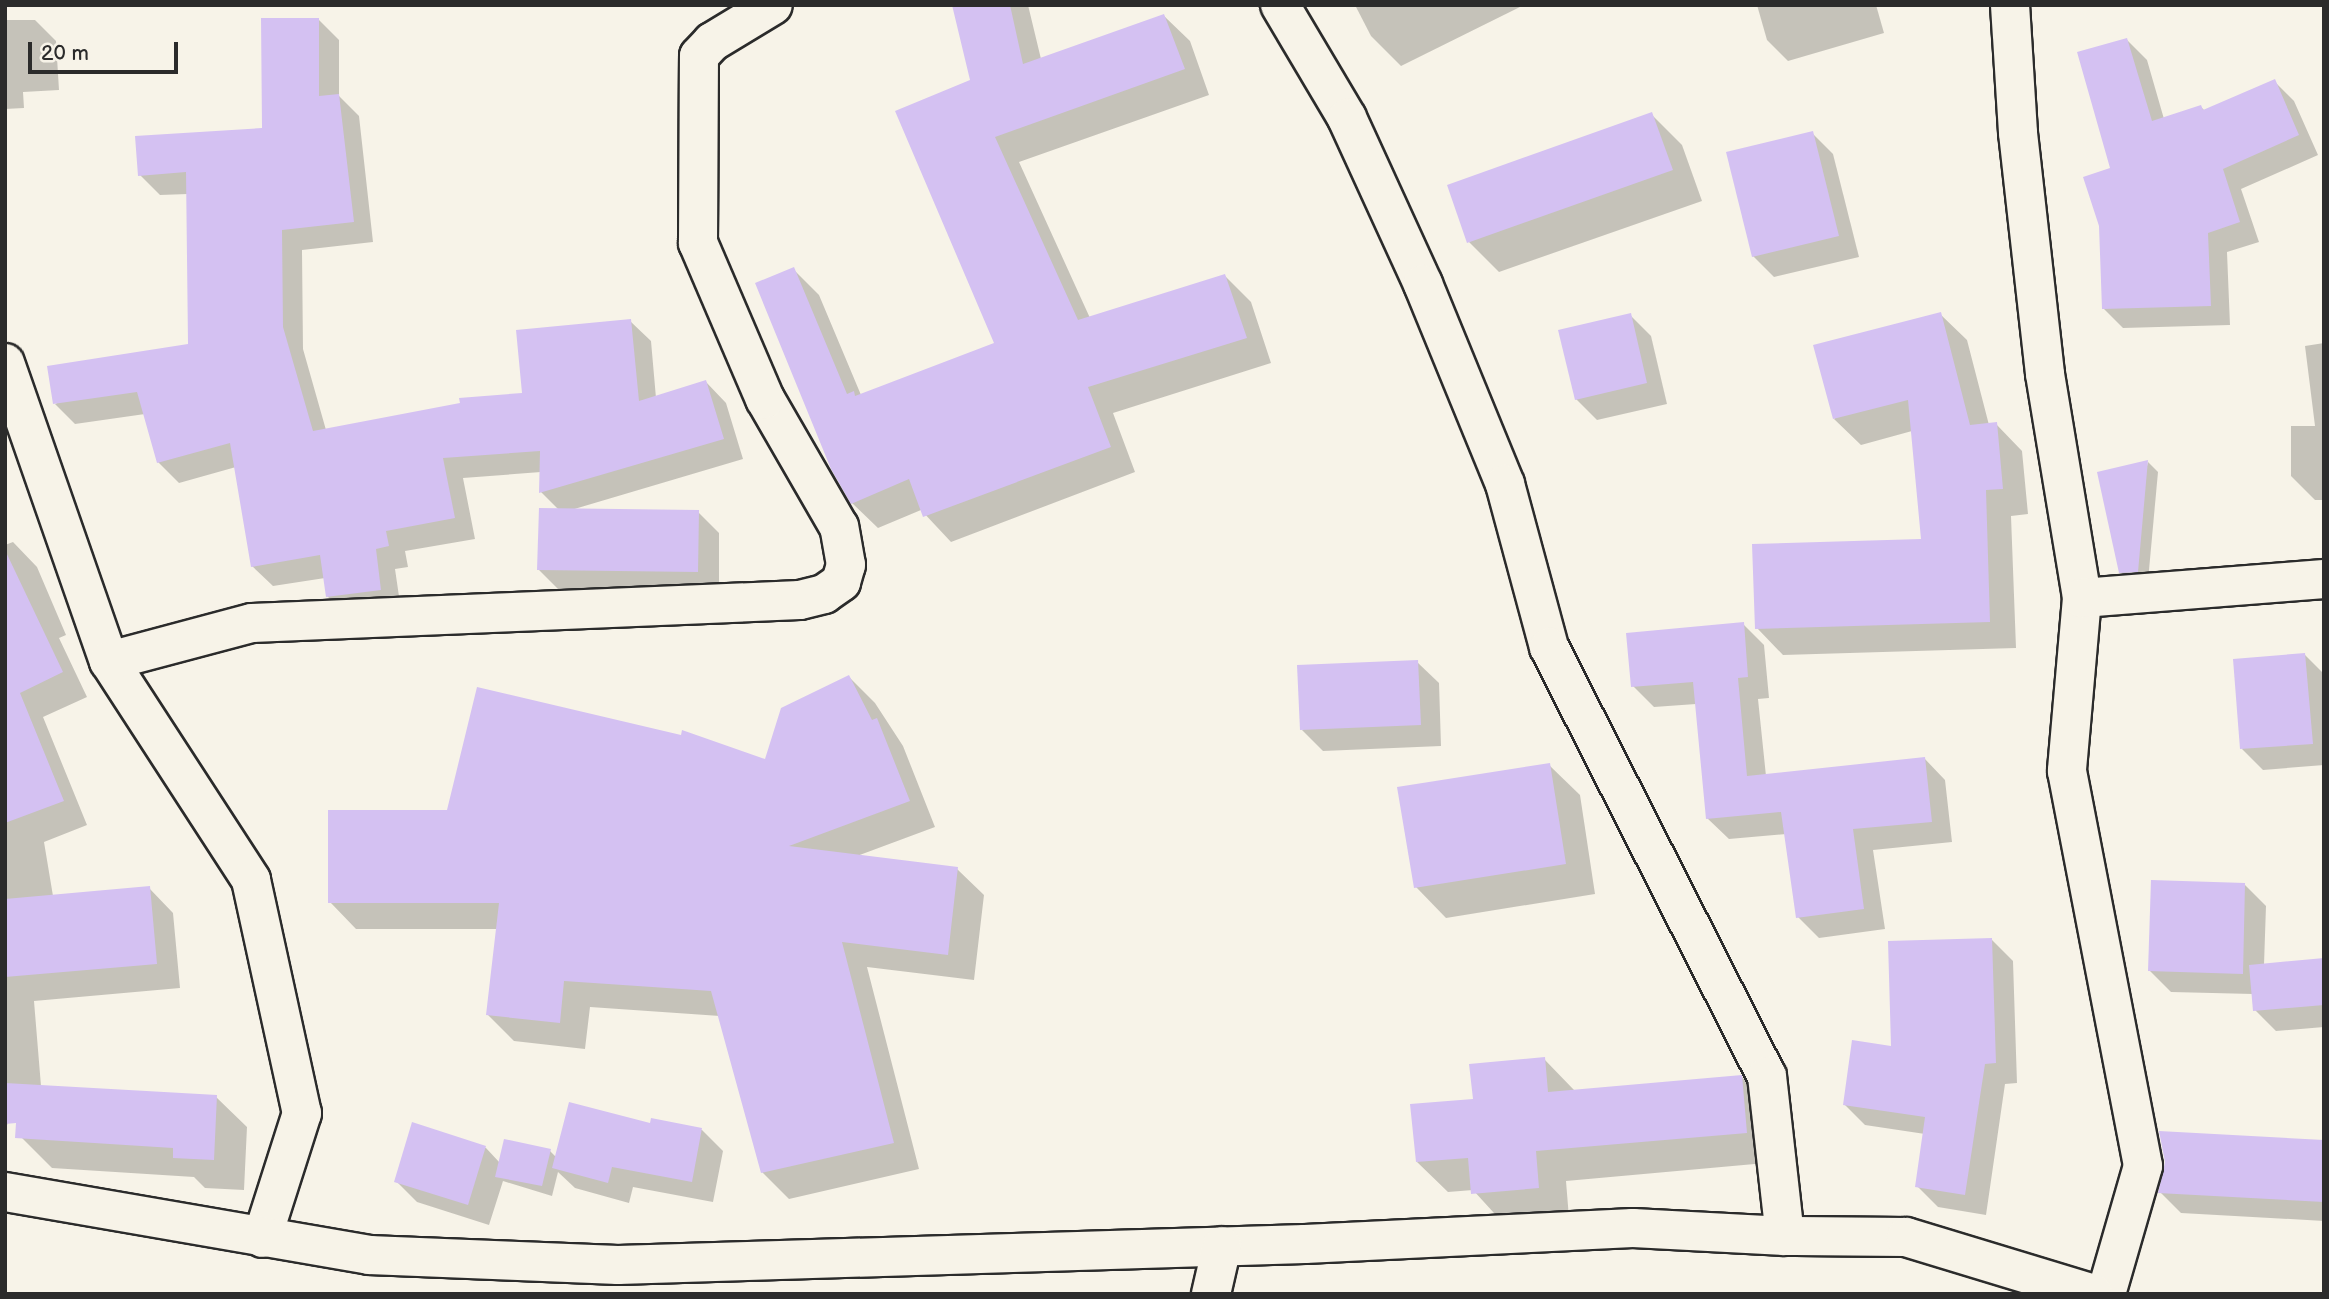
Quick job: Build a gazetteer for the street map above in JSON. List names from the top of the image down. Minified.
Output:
{"scale_bar":"20 m"}
